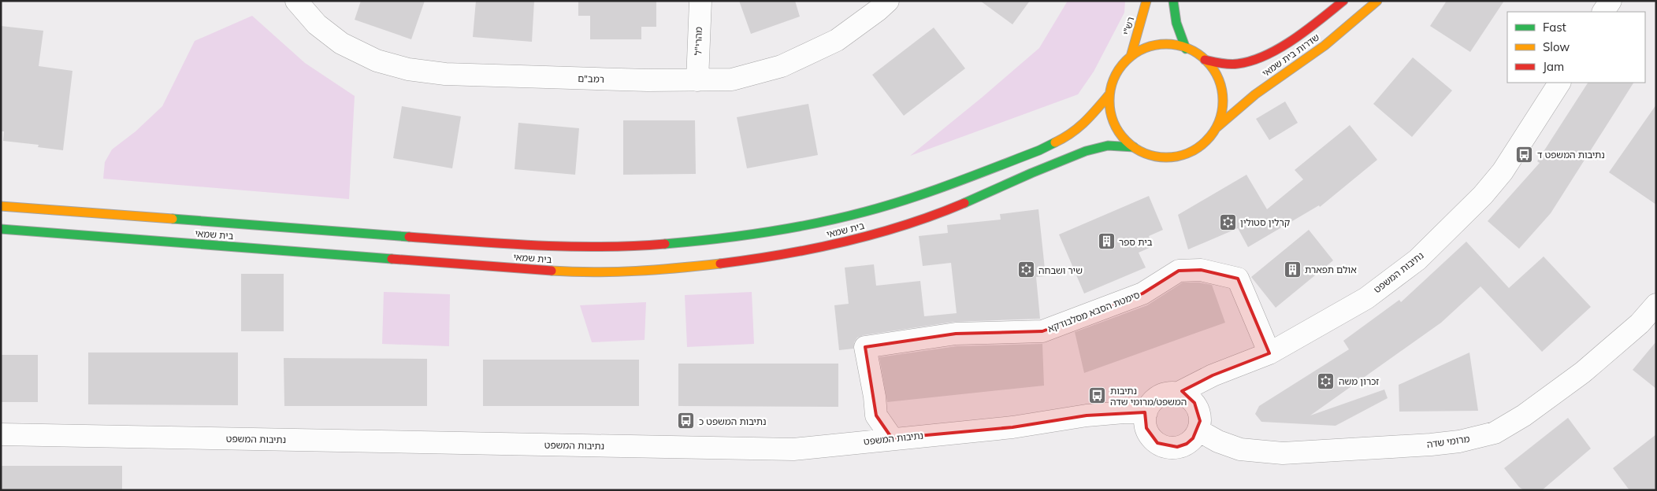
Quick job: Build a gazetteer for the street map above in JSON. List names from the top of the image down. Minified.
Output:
{"streets":{"street":["רש\"י","מהרי\"ל","שדרות בית שמאי","רמב\"ם","בית שמאי","נתיבות המשפט","סימטת הסבא מסלבודקא","מרומי שדה"]},"crossings":[["רש\"י","שדרות בית שמאי"],["רש\"י","בית שמאי"],["מהרי\"ל","רמב\"ם"],["שדרות בית שמאי","בית שמאי"],["נתיבות המשפט","סימטת הסבא מסלבודקא"],["נתיבות המשפט","מרומי שדה"]],"places":{"bus stop":["נתיבות המשפט ד","נתיבות המשפט/מרומי שדה","נתיבות המשפט כ"],"synagogue":["קרלין סטולין","שיר ושבחה","זכרון משה"],"building":["בית ספר","אולם תפארת"]},"legend":["Fast","Slow","Jam"]}
